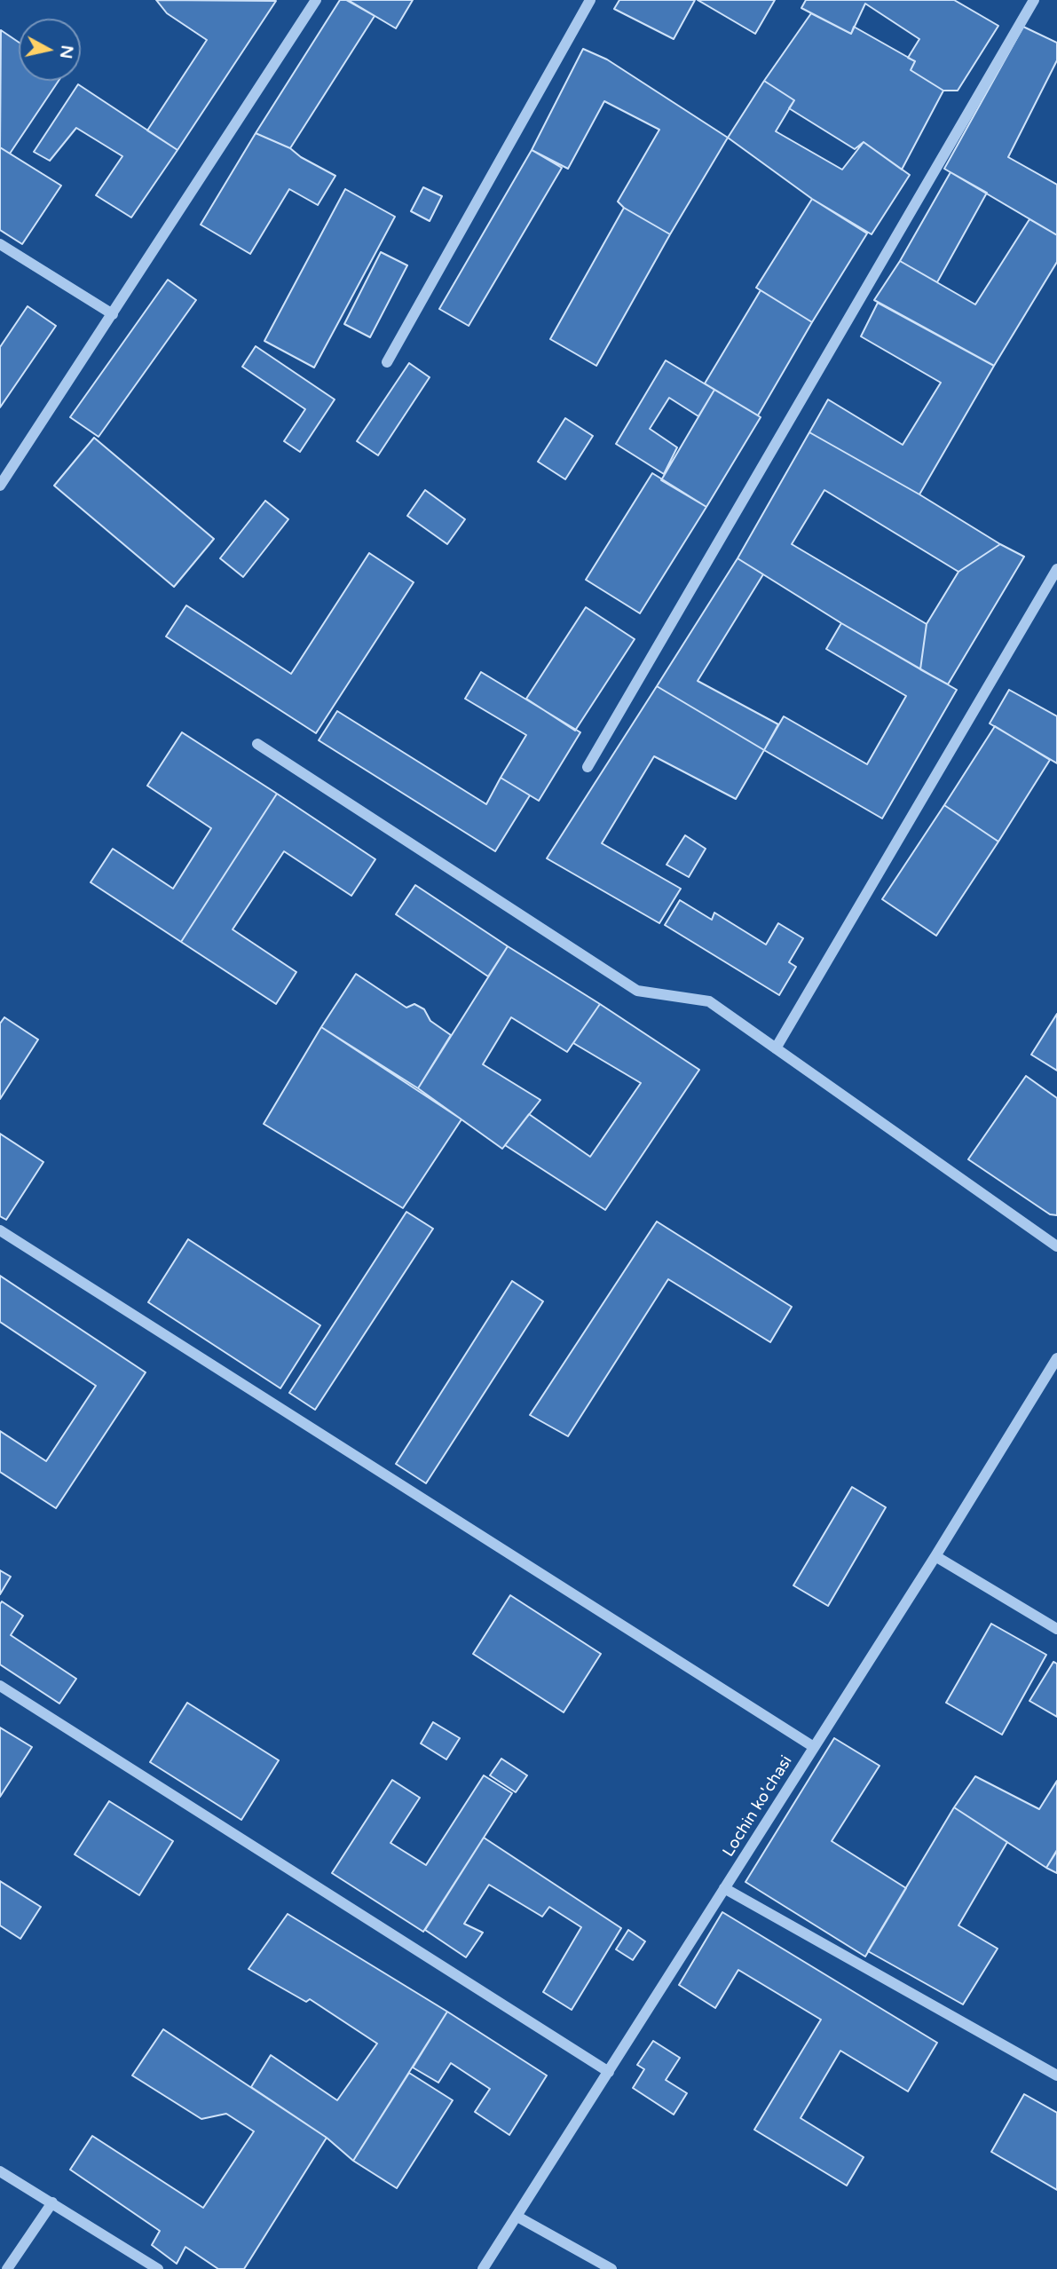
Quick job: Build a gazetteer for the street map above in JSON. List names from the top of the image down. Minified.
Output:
{"streets":{"street":["Lochin ko'chasi"]},"north":"right"}
